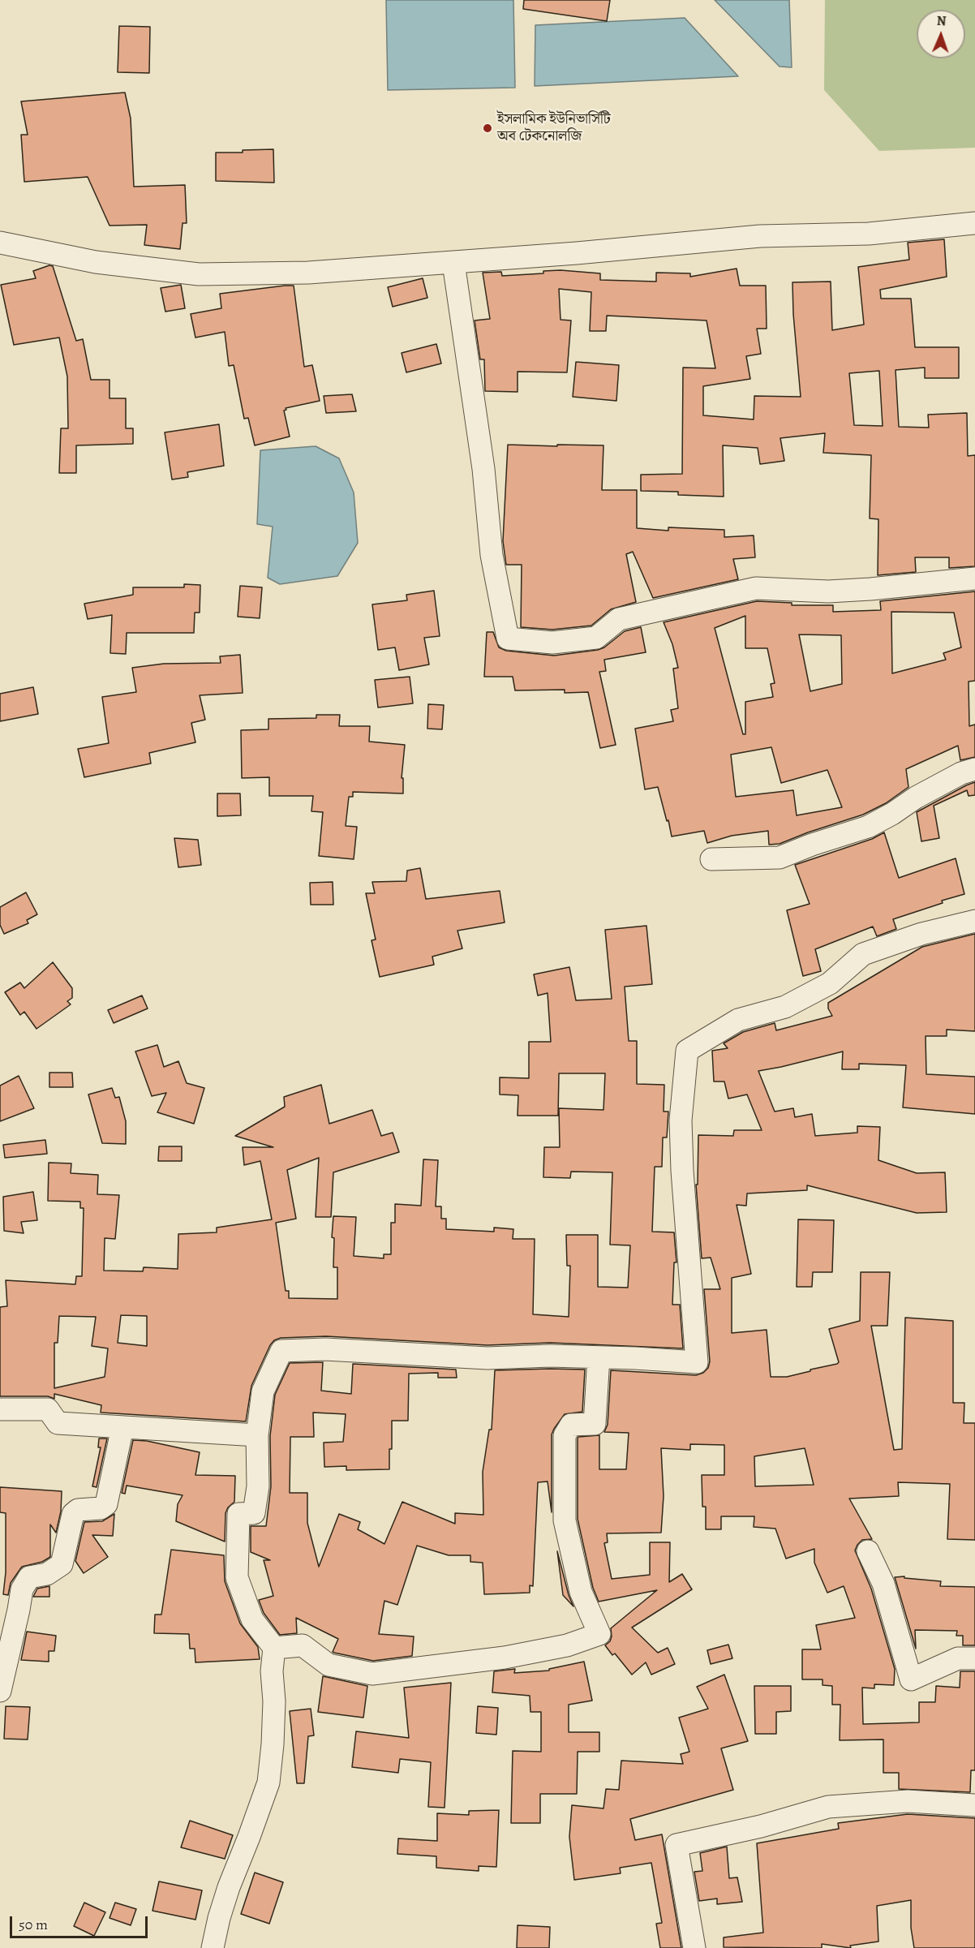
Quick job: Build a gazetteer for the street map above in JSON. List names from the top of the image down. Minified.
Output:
{"places":["ইসলামিক ইউনিভার্সিটি অব টেকনোলজি"],"scale_bar":"50 m","north":"top"}
